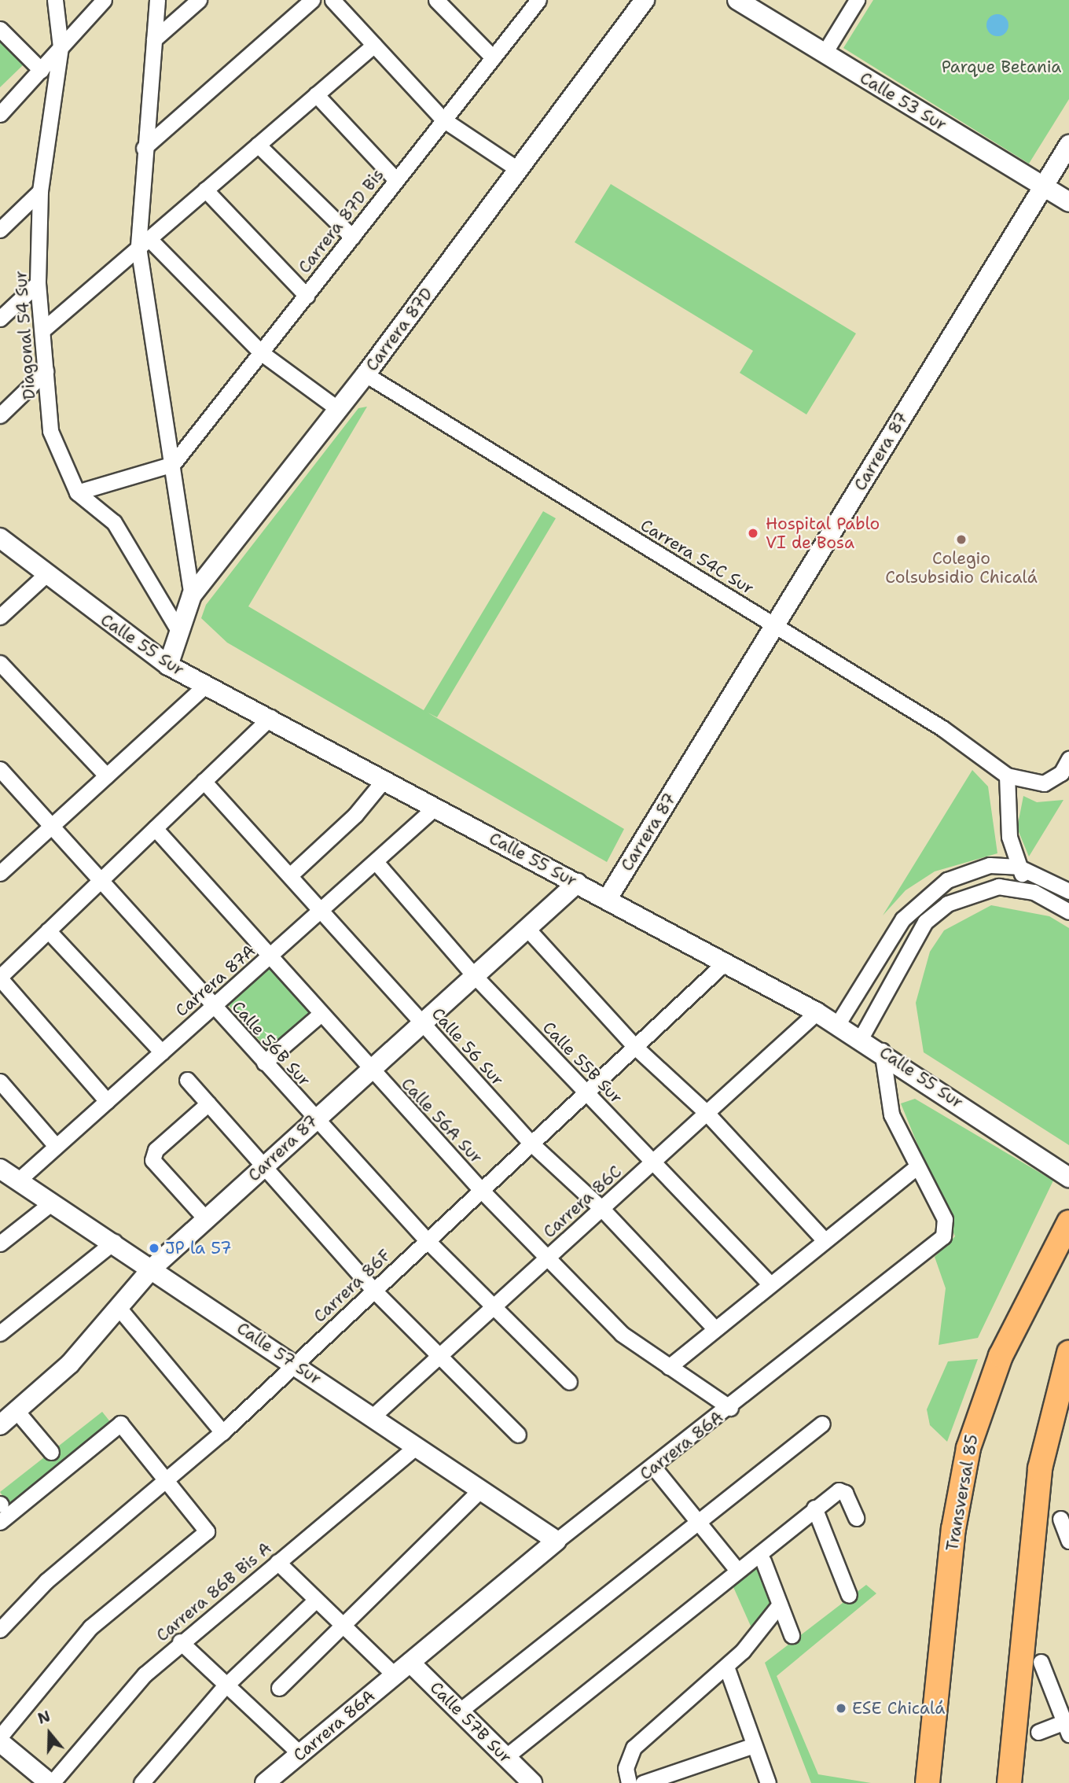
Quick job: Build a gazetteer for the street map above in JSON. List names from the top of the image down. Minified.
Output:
{"streets":{"main road":["Transversal 85"],"street":["Calle 53 Sur","Carrera 87D Bis","Carrera 87D","Diagonal 54 Sur","Carrera 87","Carrera 54C Sur","Calle 55 Sur","Carrera 87A","Calle 56B Sur","Calle 56 Sur","Calle 55B Sur","Calle 56A Sur","Carrera 86C","Carrera 86F","Calle 57 Sur","Carrera 86A","Carrera 86B Bis A","Calle 57B Sur"]},"crossings":[["Calle 53 Sur","Carrera 87"],["Carrera 87D","Diagonal 54 Sur"],["Carrera 87D","Carrera 54C Sur"],["Carrera 87D","Calle 55 Sur"],["Carrera 87","Carrera 54C Sur"],["Carrera 87","Calle 55 Sur"],["Carrera 87","Calle 56B Sur"],["Carrera 87","Calle 56 Sur"],["Carrera 87","Calle 55B Sur"],["Carrera 87","Calle 56A Sur"],["Carrera 87","Calle 57 Sur"],["Calle 55 Sur","Carrera 87A"],["Calle 55 Sur","Carrera 86C"],["Calle 55 Sur","Carrera 86F"],["Calle 55 Sur","Carrera 86A"],["Carrera 87A","Calle 56B Sur"],["Carrera 87A","Calle 56 Sur"],["Carrera 87A","Calle 55B Sur"],["Carrera 87A","Calle 56A Sur"],["Carrera 87A","Calle 57 Sur"],["Calle 56B Sur","Carrera 86C"],["Calle 56B Sur","Carrera 86F"],["Calle 56 Sur","Carrera 86C"],["Calle 56 Sur","Carrera 86F"],["Calle 55B Sur","Carrera 86C"],["Calle 55B Sur","Carrera 86F"],["Calle 56A Sur","Carrera 86C"],["Calle 56A Sur","Carrera 86F"],["Calle 56A Sur","Carrera 86A"],["Carrera 86C","Calle 57 Sur"],["Carrera 86F","Calle 57 Sur"],["Calle 57 Sur","Carrera 86A"],["Calle 57 Sur","Carrera 86B Bis A"],["Carrera 86A","Calle 57B Sur"]],"parks":["Parque Betania"],"places":["Hospital Pablo VI de Bosa","Colegio Colsubsidio Chicalá","JP la 57","ESE Chicalá"],"north":"top"}
